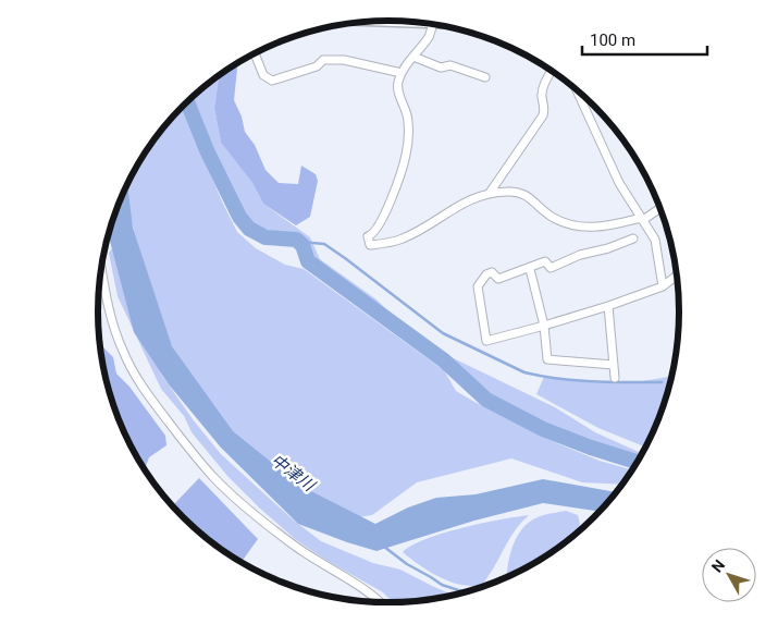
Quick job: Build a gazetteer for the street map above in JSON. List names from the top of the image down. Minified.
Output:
{"water":["中津川"],"scale_bar":"100 m","north":"top left"}
